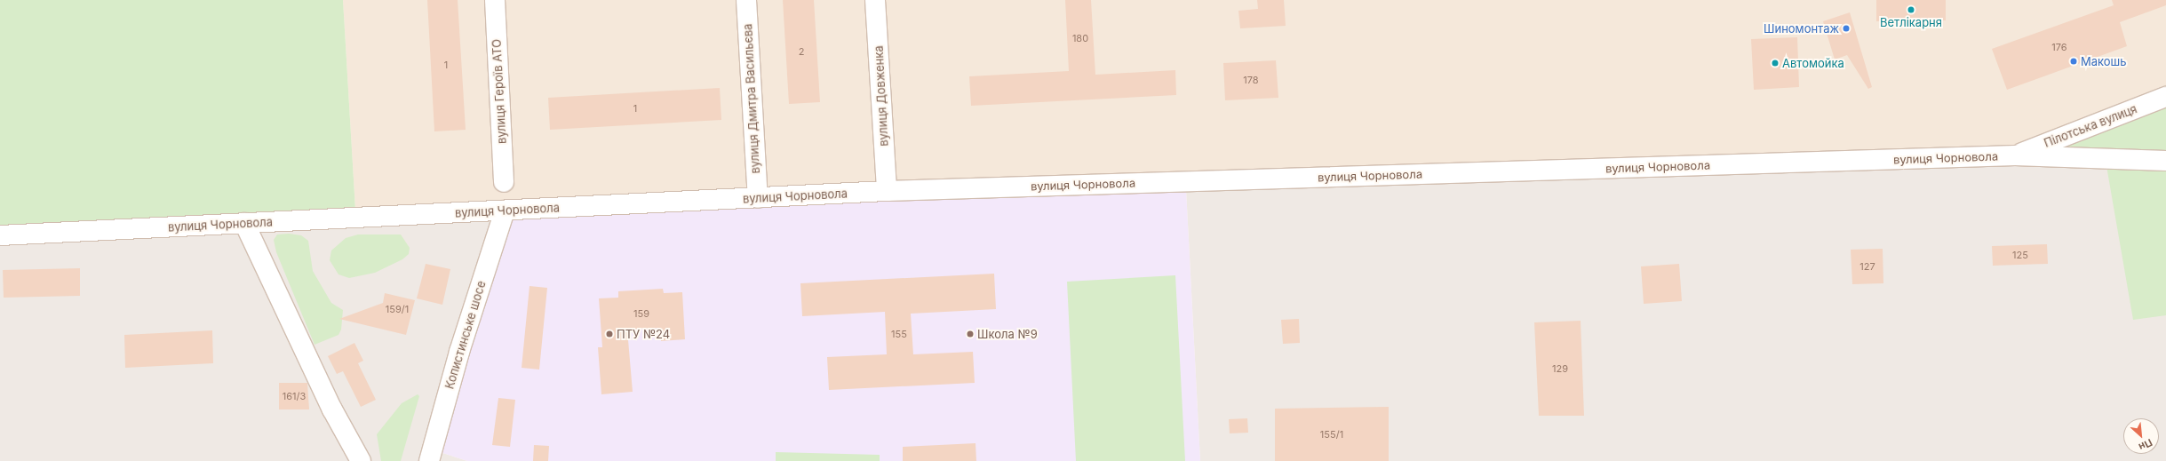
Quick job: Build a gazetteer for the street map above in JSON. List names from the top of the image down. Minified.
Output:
{"streets":{"street":["вулиця Героїв АТО","вулиця Довженка","вулиця Дмитра Васильєва","Пілотська вулиця","вулиця Чорновола","Копистинське шосе"]},"crossings":[["вулиця Довженка","вулиця Чорновола"],["вулиця Дмитра Васильєва","вулиця Чорновола"],["Пілотська вулиця","вулиця Чорновола"],["вулиця Чорновола","Копистинське шосе"]],"places":["Ветлікарня","Шиномонтаж","Макошь","Автомойка","ПТУ №24","Школа №9"],"house_numbers":["180","176","2","1","178","1","125","127","159/1","159","155","129","161/3","155/1"],"north":"bottom right"}
